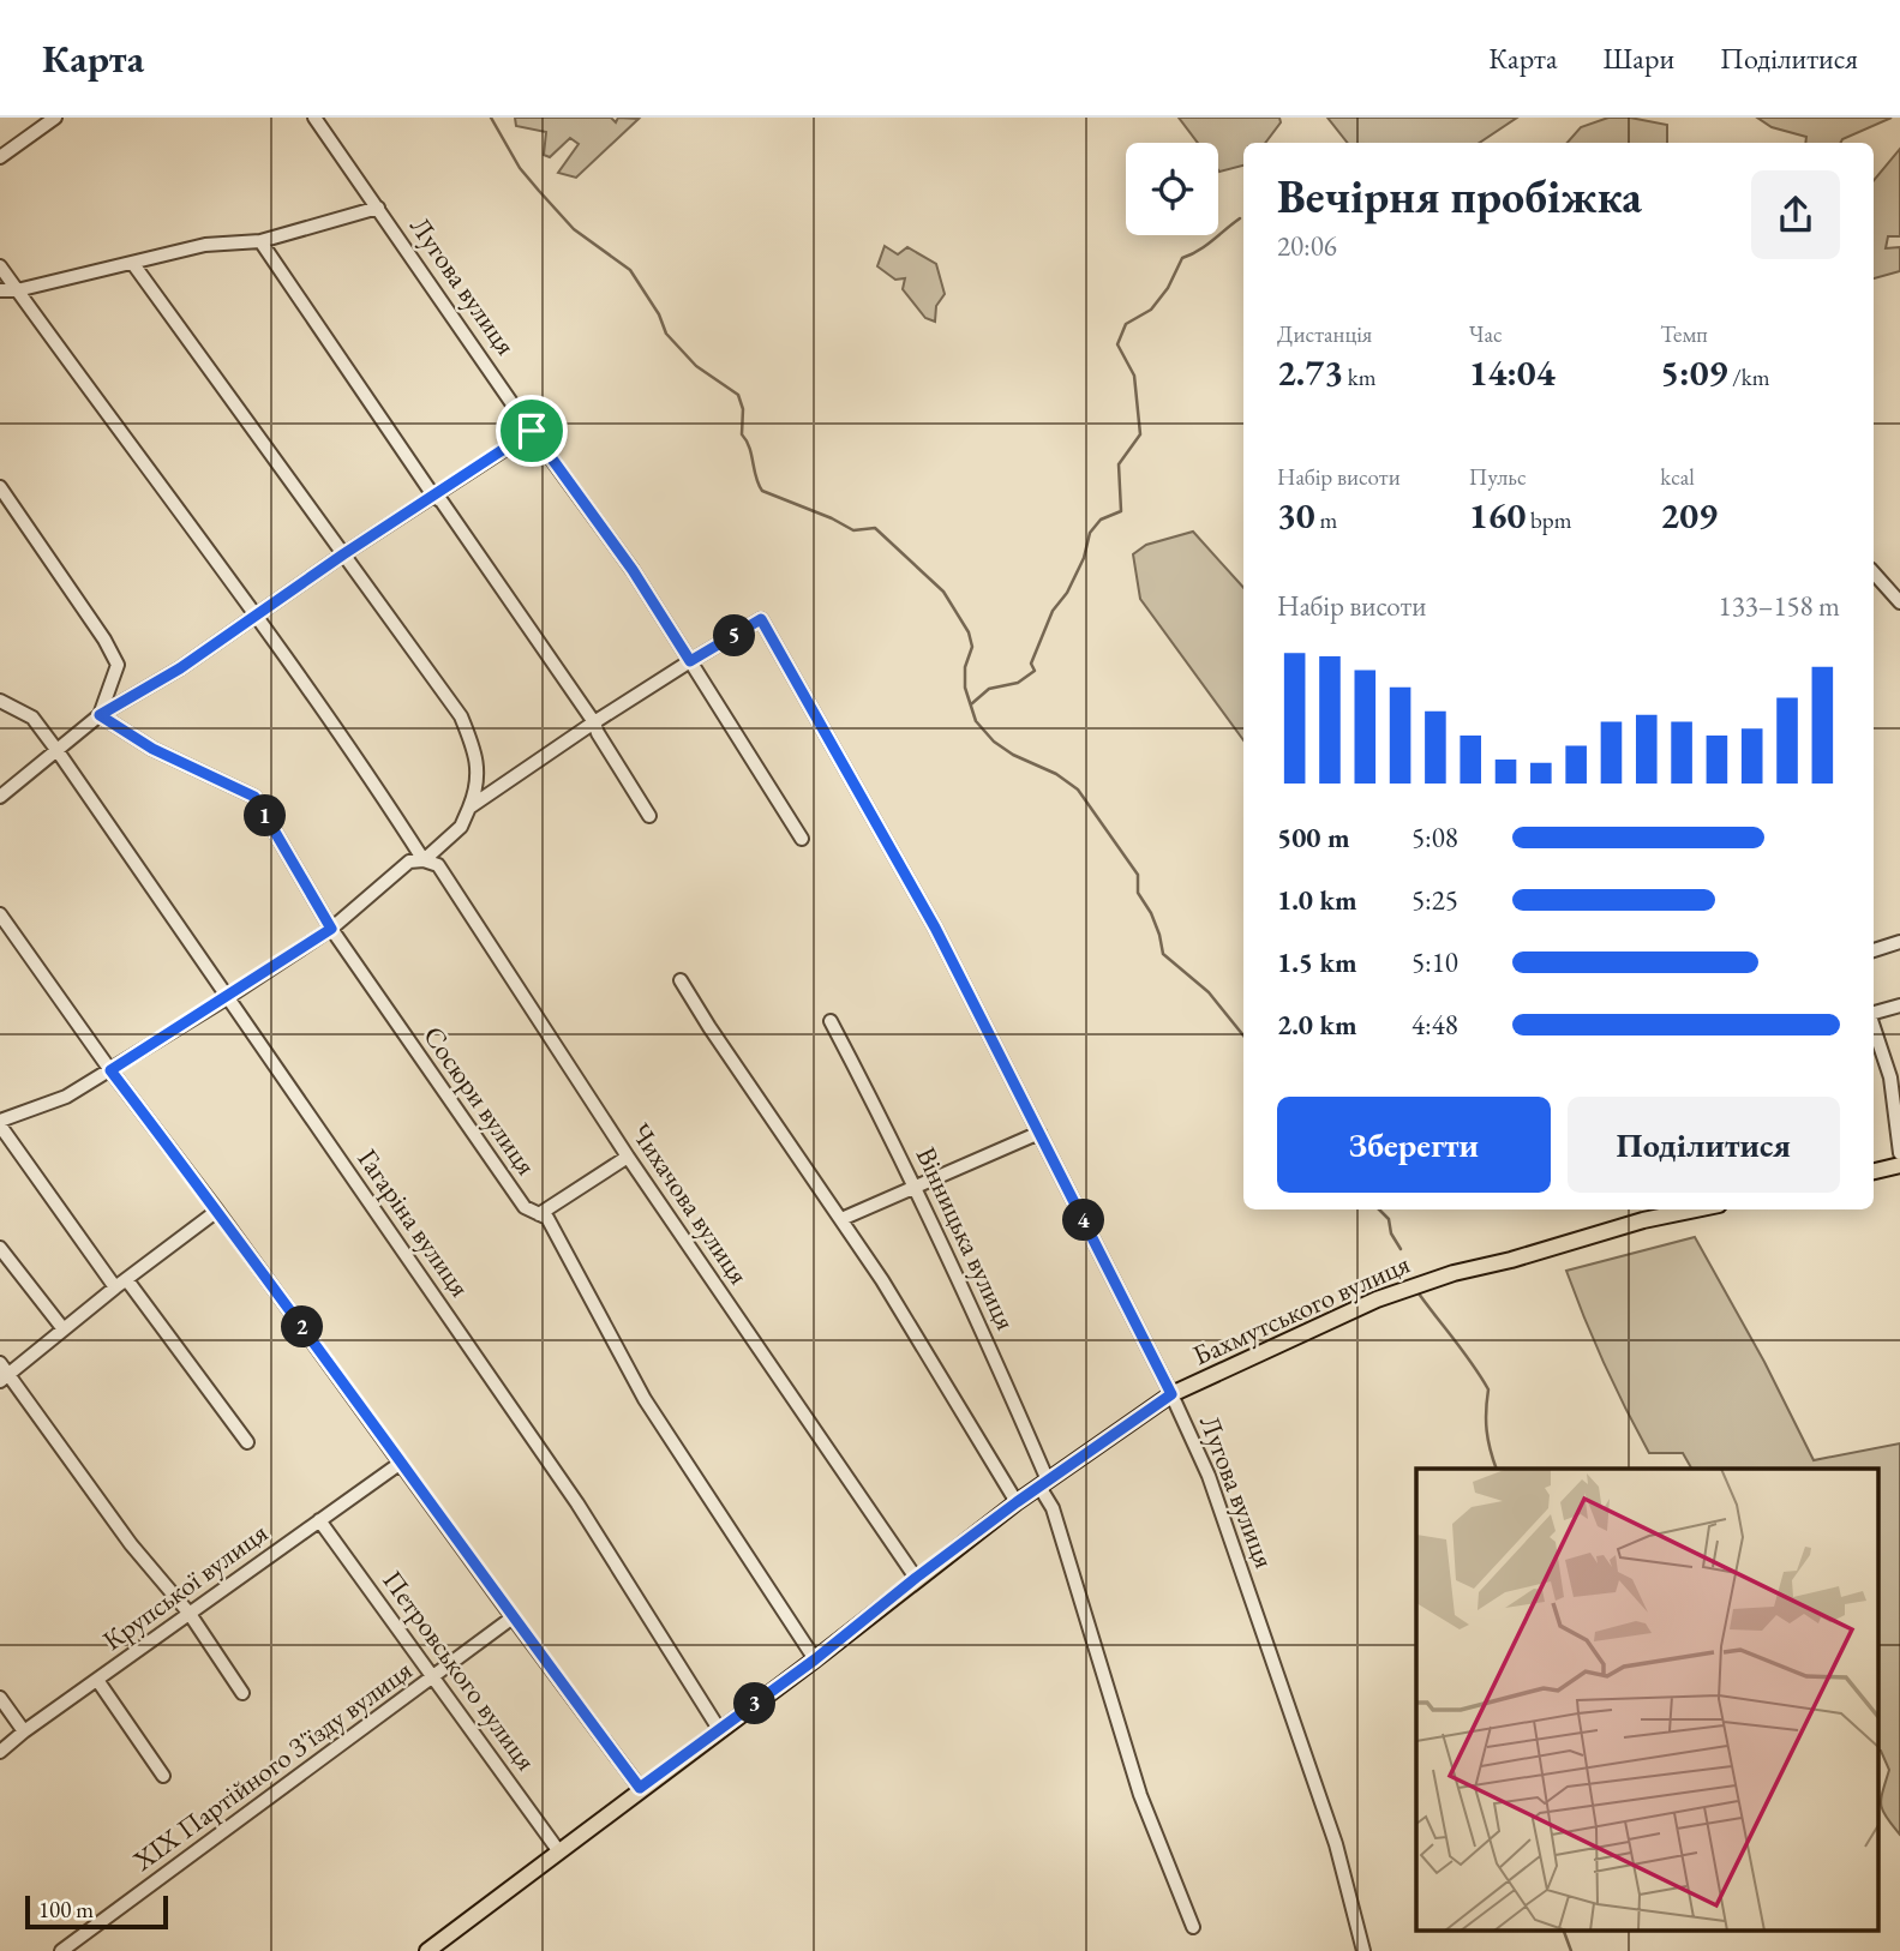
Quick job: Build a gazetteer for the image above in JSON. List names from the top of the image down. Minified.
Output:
{"streets":{"main road":["Бахмутського вулиця"],"street":["Лугова вулиця","Сосюри вулиця","Чихачова вулиця","Гагаріна вулиця","Вінницька вулиця","Крупської вулиця","Петровського вулиця","XIX Партійного З'їзду вулиця"]},"crossings":[["Лугова вулиця","Бахмутського вулиця"],["Сосюри вулиця","Бахмутського вулиця"],["Чихачова вулиця","Бахмутського вулиця"],["Гагаріна вулиця","Бахмутського вулиця"],["Вінницька вулиця","Бахмутського вулиця"],["Бахмутського вулиця","Петровського вулиця"],["Крупської вулиця","Петровського вулиця"],["Петровського вулиця","XIX Партійного З'їзду вулиця"]],"scale_bar":"100 m","page":{"header":"Карта","nav":["Карта","Шари","Поділитися"],"heading":["Вечірня пробіжка","20:06"],"stats":[["Дистанція","2.73 km"],["Час","14:04"],["Темп","5:09 /km"],["Набір висоти","30 m"],["Пульс","160 bpm"],["kcal","209"]],"chart":["Набір висоти","133–158 m"],"pins":["5","1","4","2","3"],"list":[{"name":"500 m","note":"5:08"},{"name":"1.0 km","note":"5:25"},{"name":"1.5 km","note":"5:10"},{"name":"2.0 km","note":"4:48"}],"buttons":["Зберегти","Поділитися"],"scale":"100 m"}}
